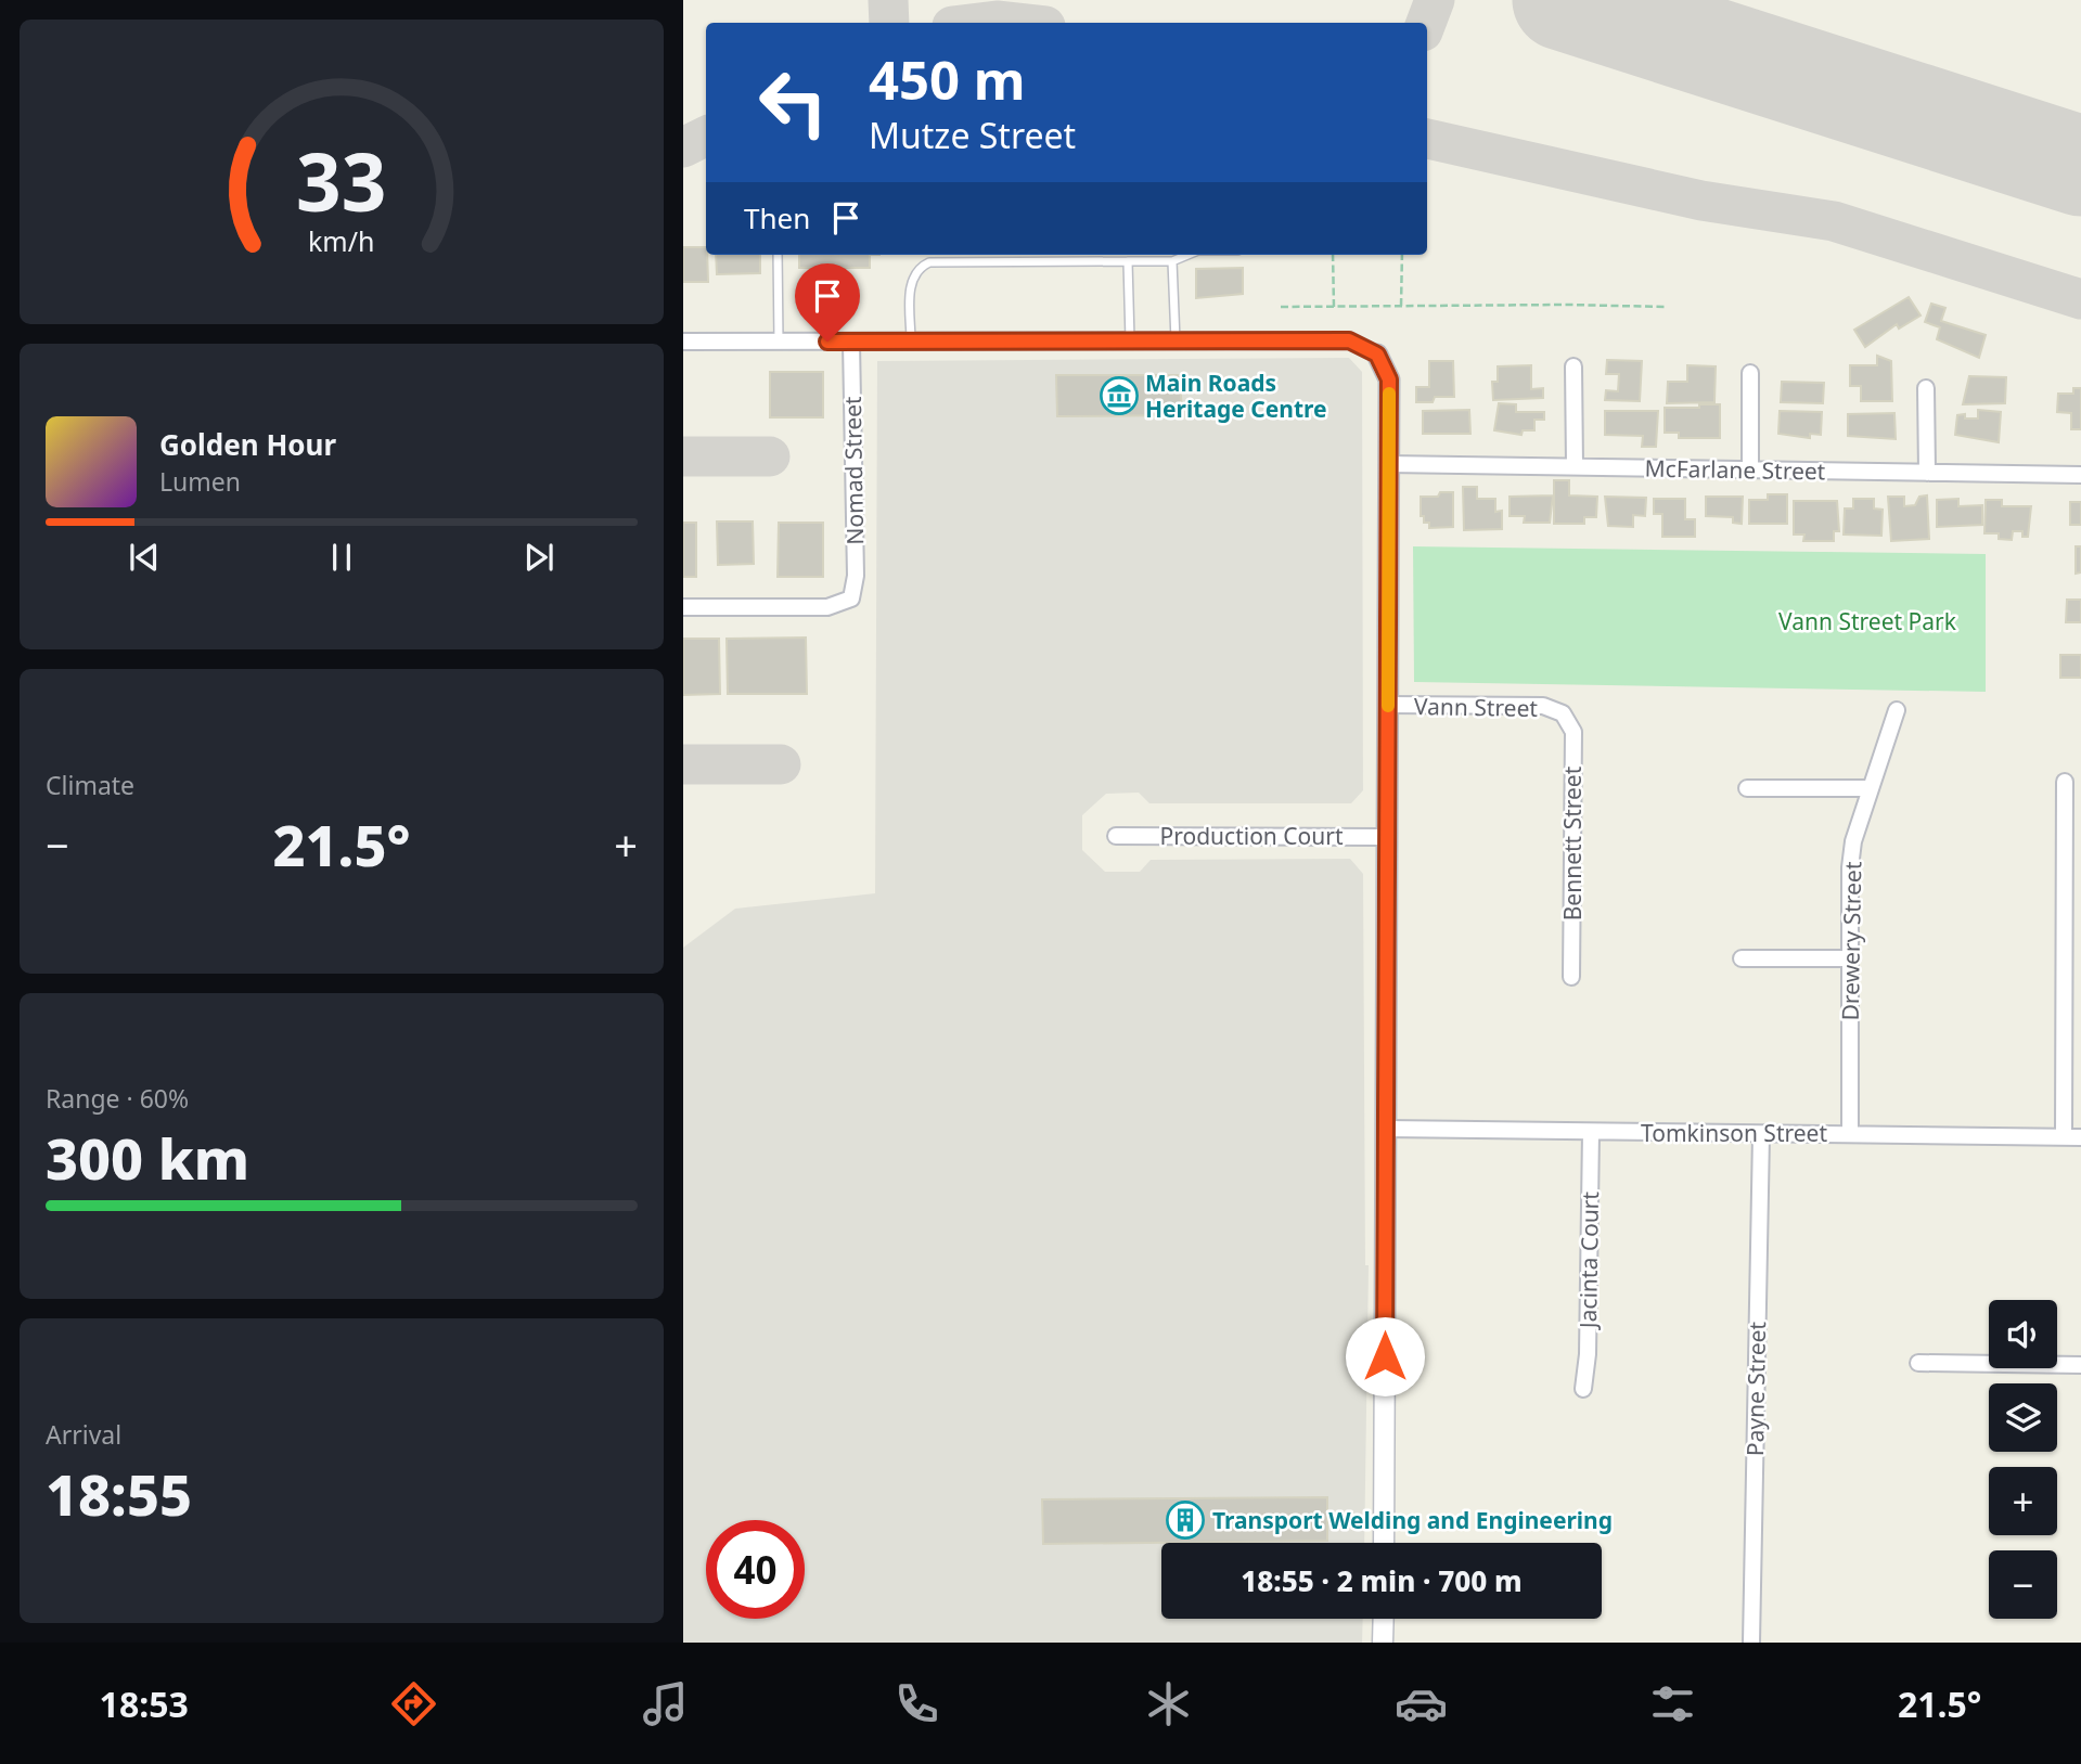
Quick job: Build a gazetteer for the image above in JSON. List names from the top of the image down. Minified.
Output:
{"streets":{"street":["McFarlane Street","Nomad Street","Vann Street","Production Court","Bennett Street","Drewery Street","Tomkinson Street","Jacinta Court","Payne Street"]},"crossings":[["Vann Street","Bennett Street"],["Drewery Street","Tomkinson Street"],["Tomkinson Street","Jacinta Court"],["Tomkinson Street","Payne Street"]],"parks":["Vann Street Park"],"places":{"museum":["Main Roads Heritage Centre"],"building":["Transport Welding and Engineering"]},"page":{"turn":["450 m","Mutze Street"],"then":"Then","song":["Golden Hour","Lumen"],"tile":["Climate",["Range · 60%","300 km"],["Arrival","18:55"]],"heat":["−","21.5°","+"],"map_buttons":["+","−"],"limit":"40","trip":"18:55 · 2 min · 700 m","tabs":["18:53","21.5°"],"gauge":["33","km/h"]}}
